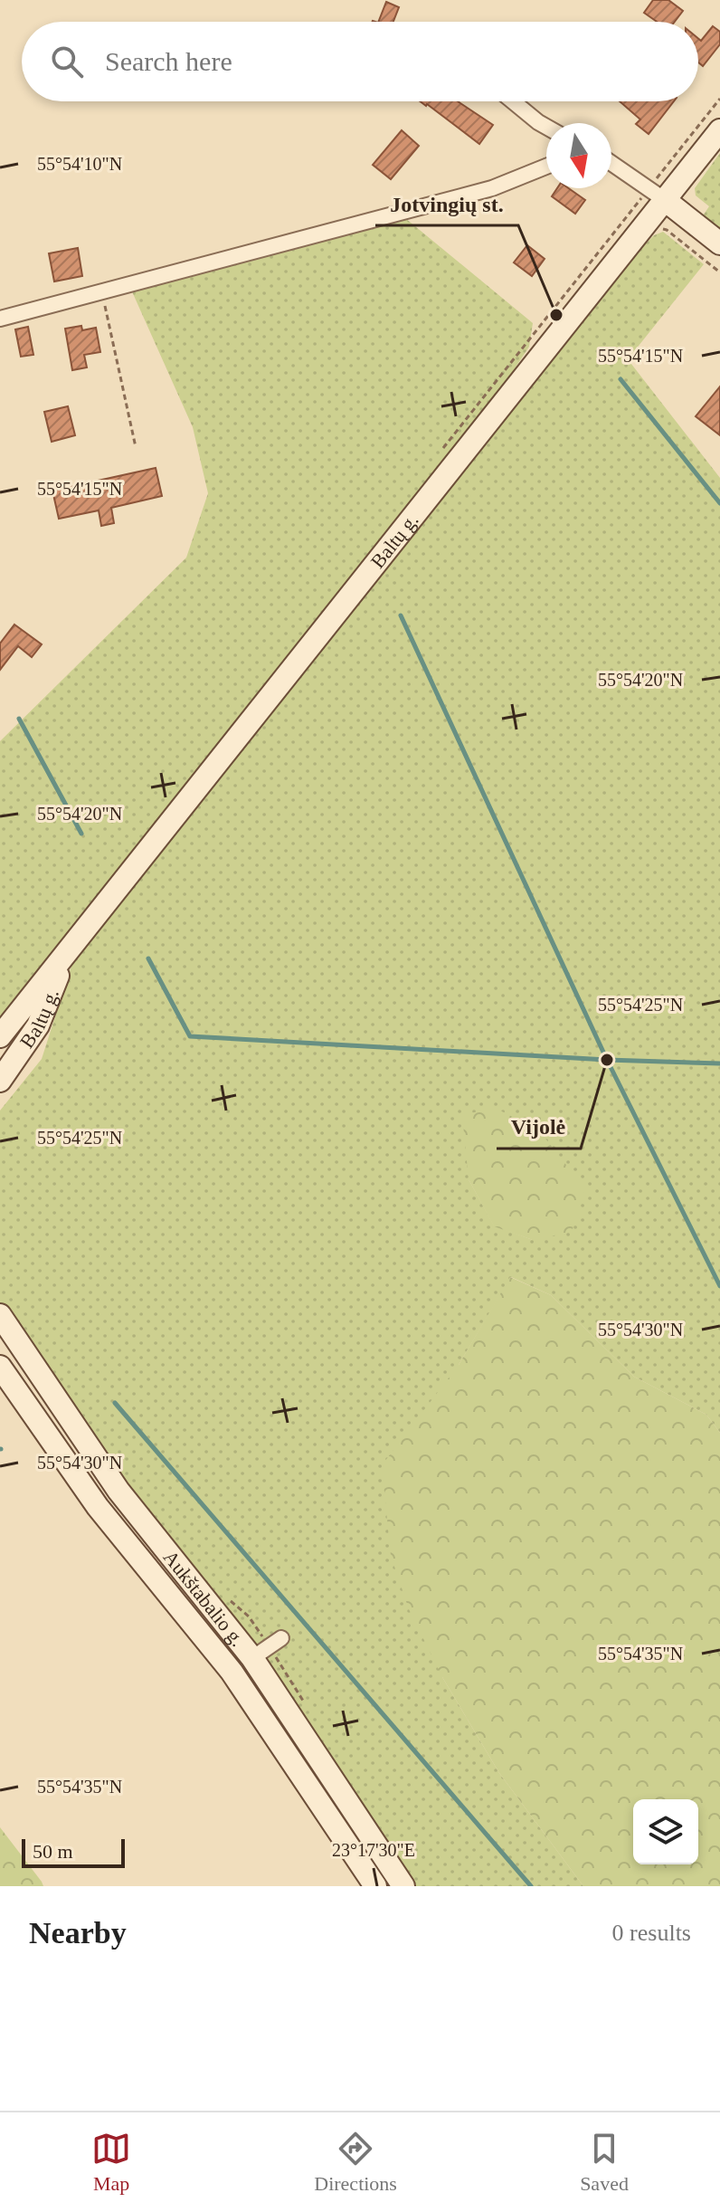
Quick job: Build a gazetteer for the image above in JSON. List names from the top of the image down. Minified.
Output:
{"streets":{"main road":["Baltų g.","Aukštabalio g."]},"places":["Jotvingių st.","Vijolė"],"scale_bar":"50 m","north":"bottom","page":{"search":"Search here","scale":"50 m","heading":["Nearby","0 results"],"nav":["Map","Directions","Saved"]},"coordinates":["55°54'10\"N","55°54'15\"N","55°54'20\"N","55°54'25\"N","55°54'30\"N","55°54'35\"N","23°17'30\"E"]}
